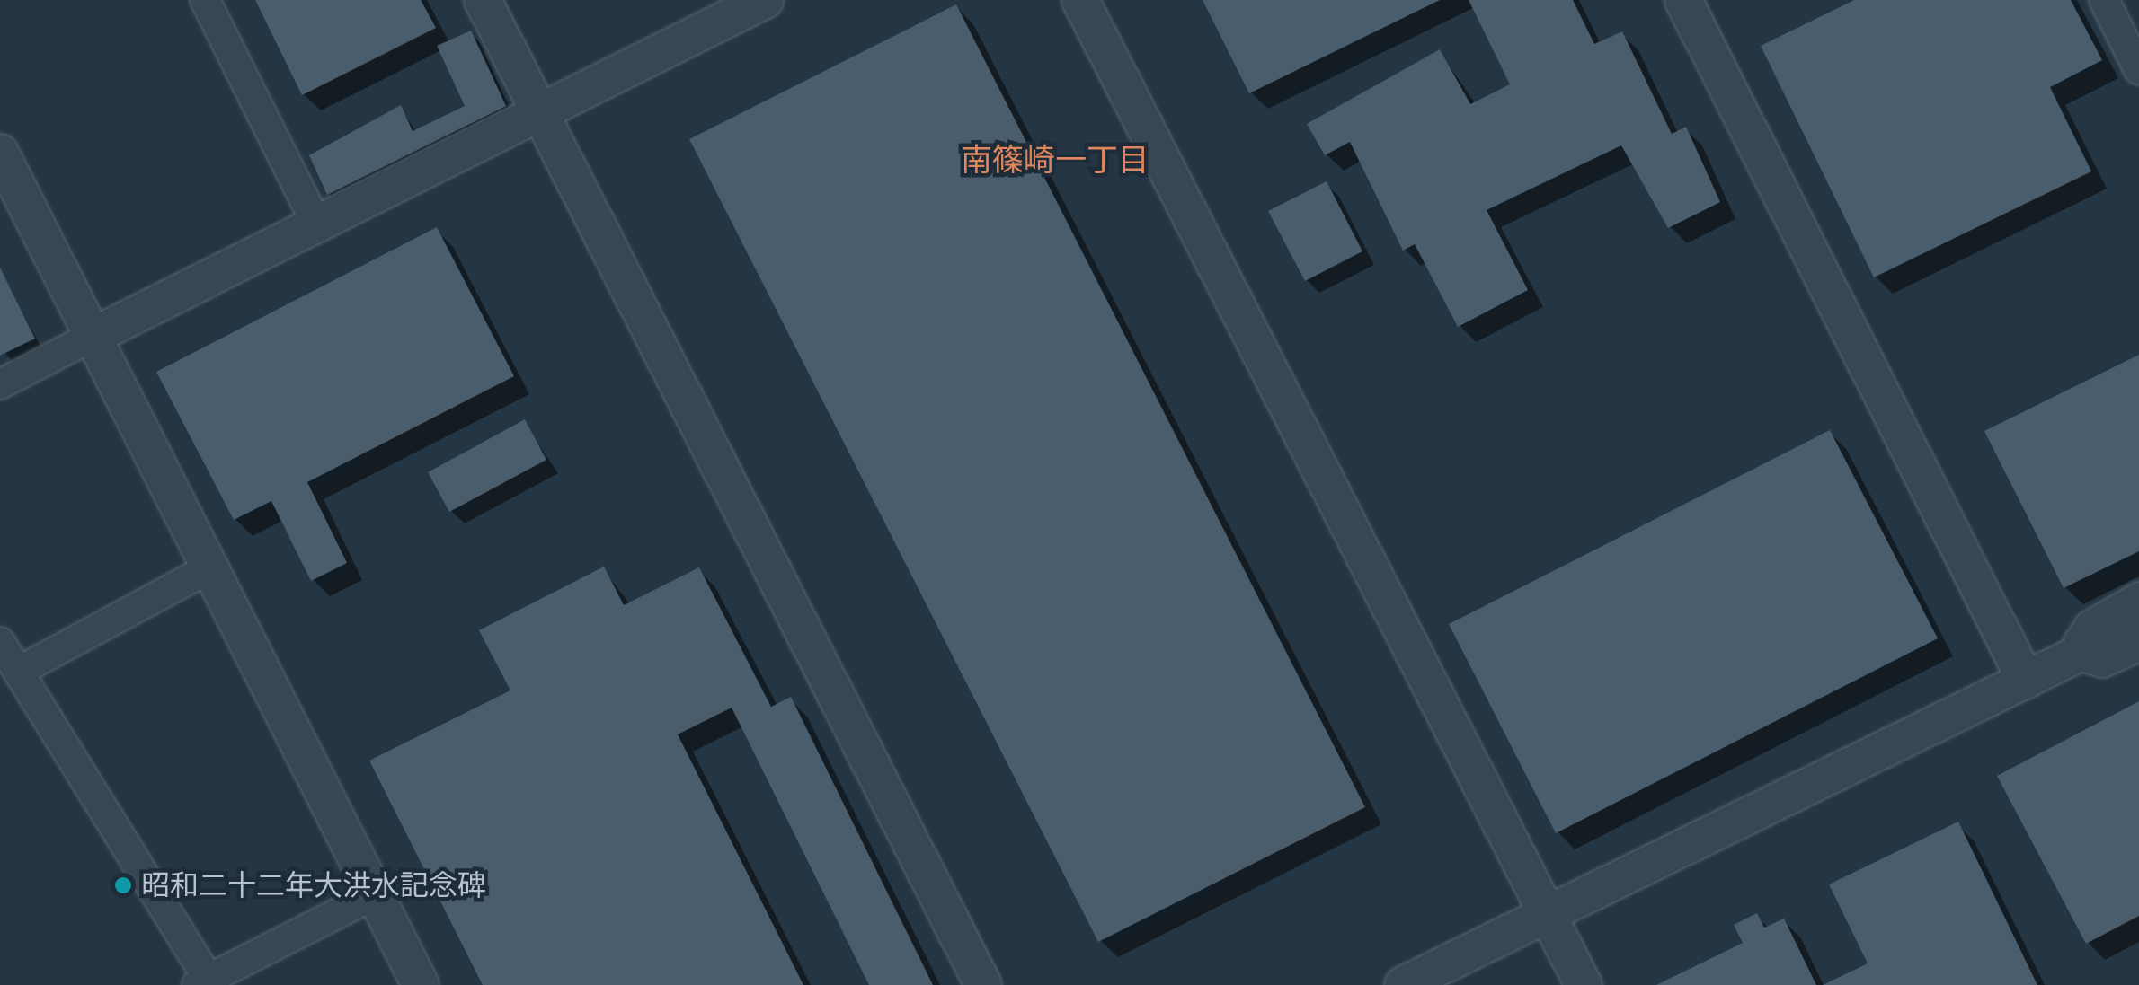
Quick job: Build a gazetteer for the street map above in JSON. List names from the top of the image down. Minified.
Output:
{"districts":["南篠崎一丁目"],"places":["昭和二十二年大洪水記念碑"]}
